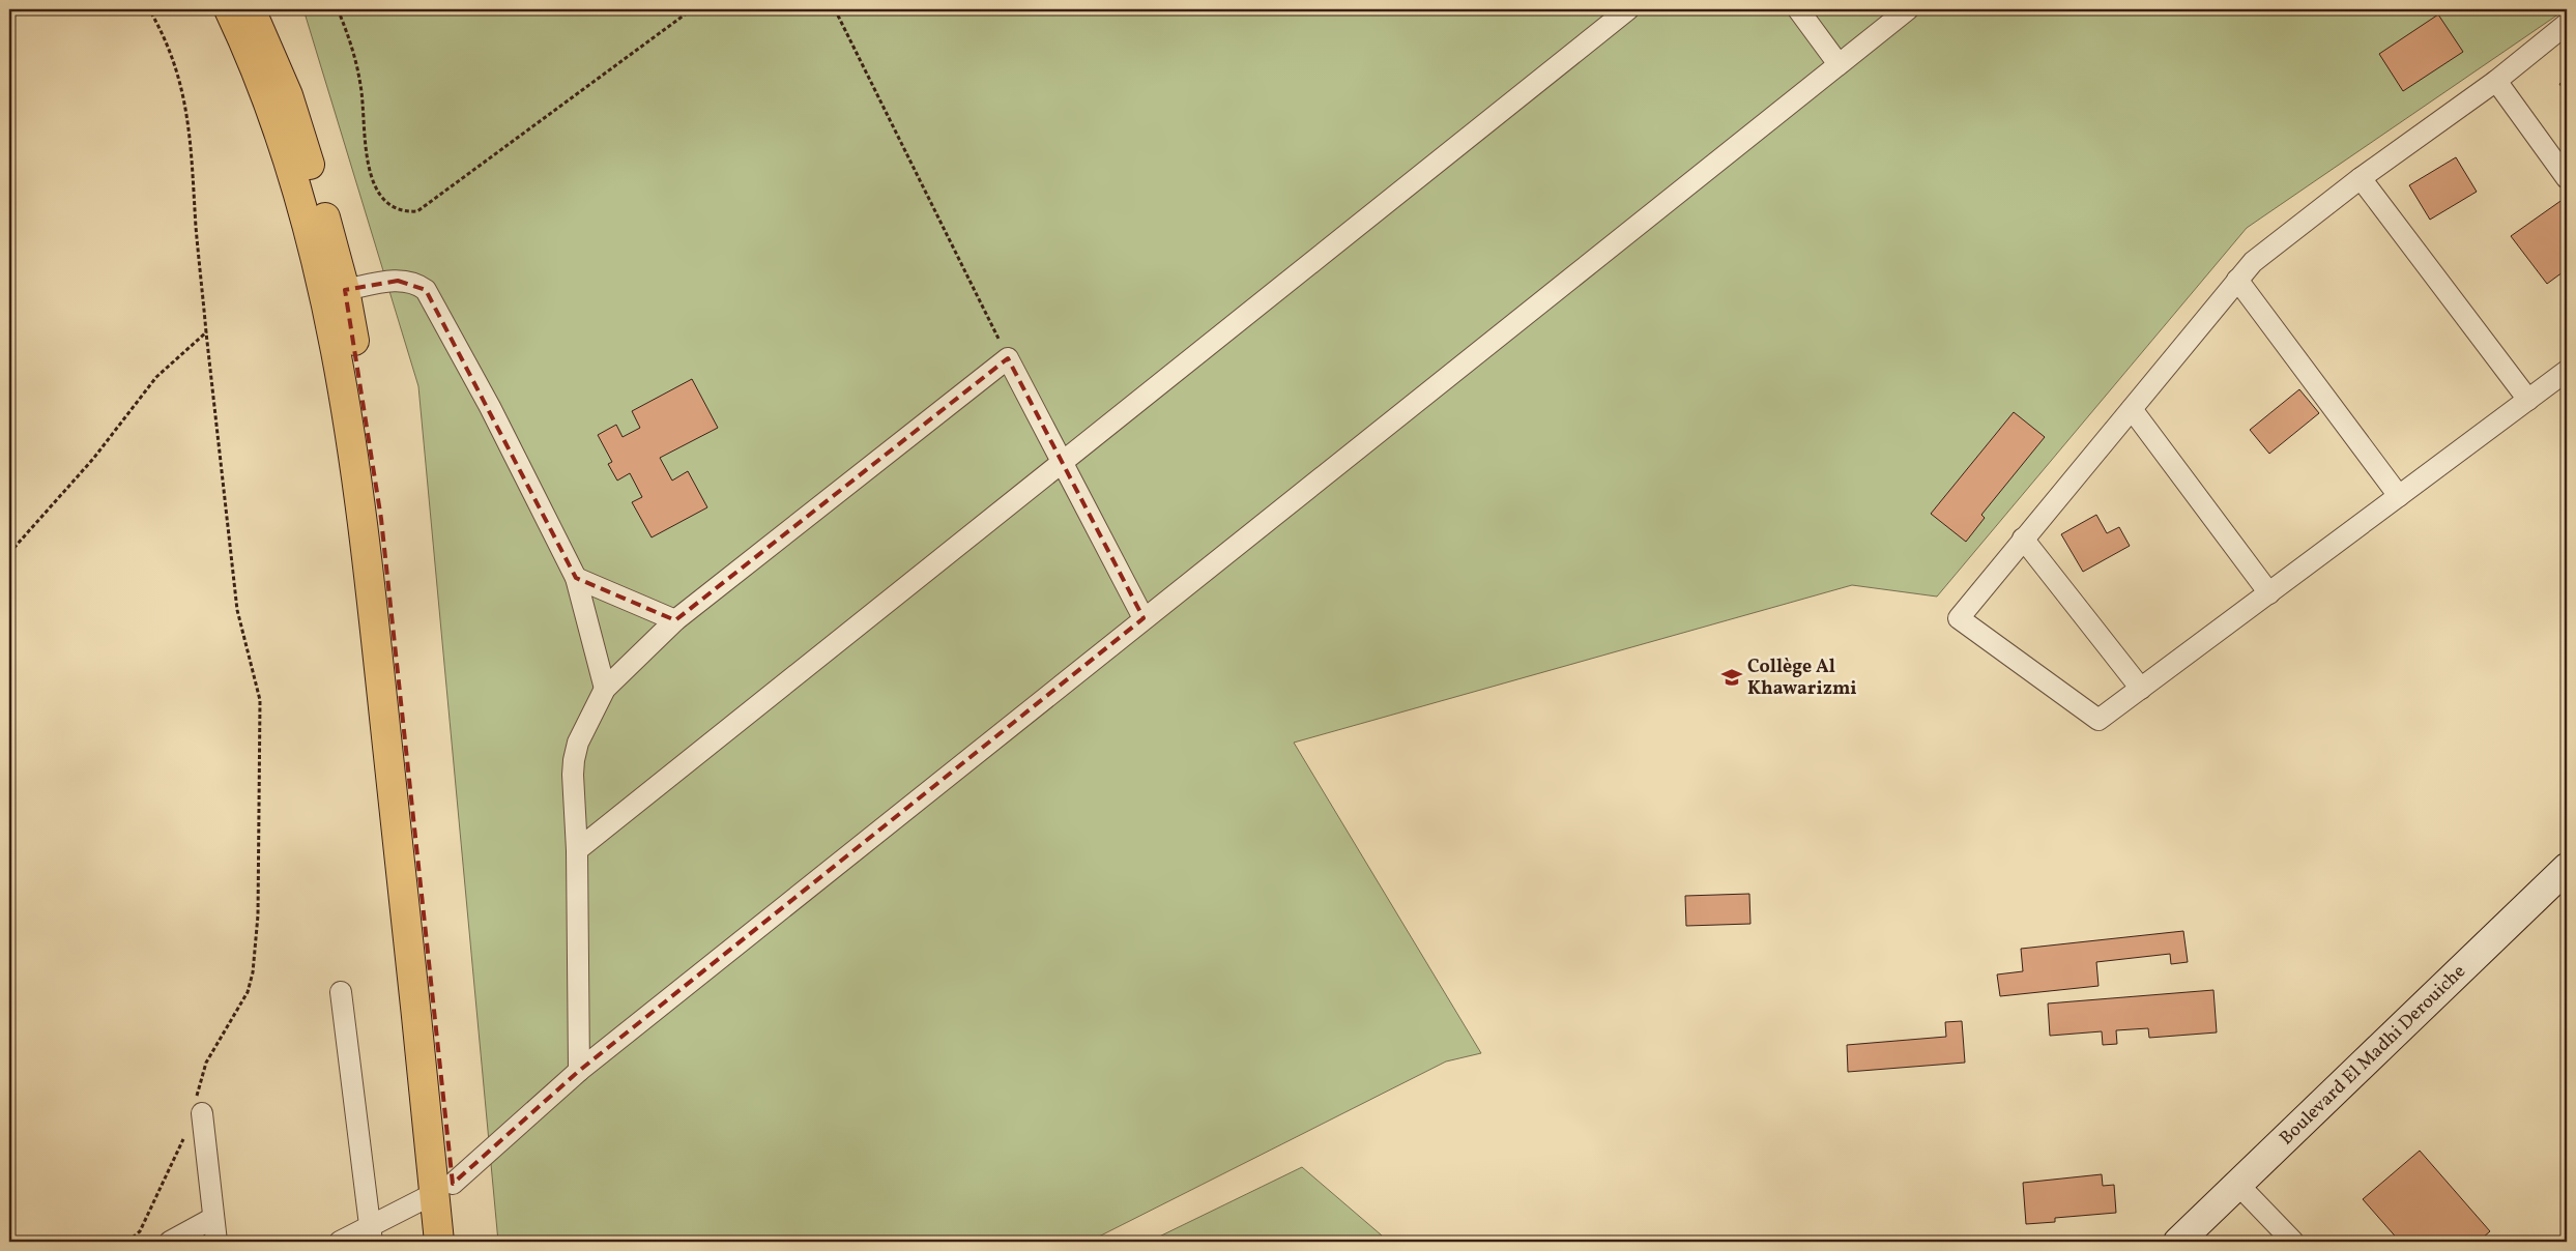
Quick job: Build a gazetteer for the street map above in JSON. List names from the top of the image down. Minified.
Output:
{"streets":{"street":["Boulevard El Madhi Derouiche"]},"places":{"school or university":["Collège Al Khawarizmi"]}}
